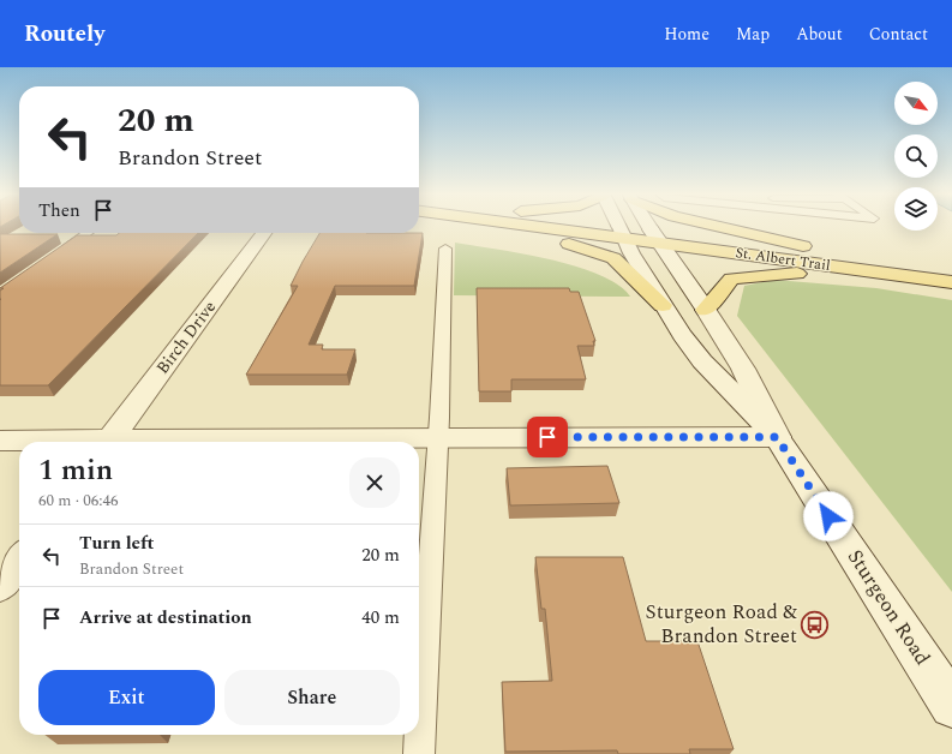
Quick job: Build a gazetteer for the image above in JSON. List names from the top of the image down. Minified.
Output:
{"streets":{"main road":["St. Albert Trail"],"street":["Birch Drive","Sturgeon Road"]},"crossings":[["St. Albert Trail","Sturgeon Road"]],"places":{"bus stop":["Sturgeon Road & Brandon Street"]},"north":"bottom right","page":{"header":"Routely","nav":["Home","Map","About","Contact"],"turn":["20 m","Brandon Street"],"then":"Then","heading":["1 min","60 m · 06:46"],"list":[{"name":"Turn left","note":"Brandon Street","value":"20 m"},{"name":"Arrive at destination","value":"40 m"}],"buttons":["Exit","Share"]}}
